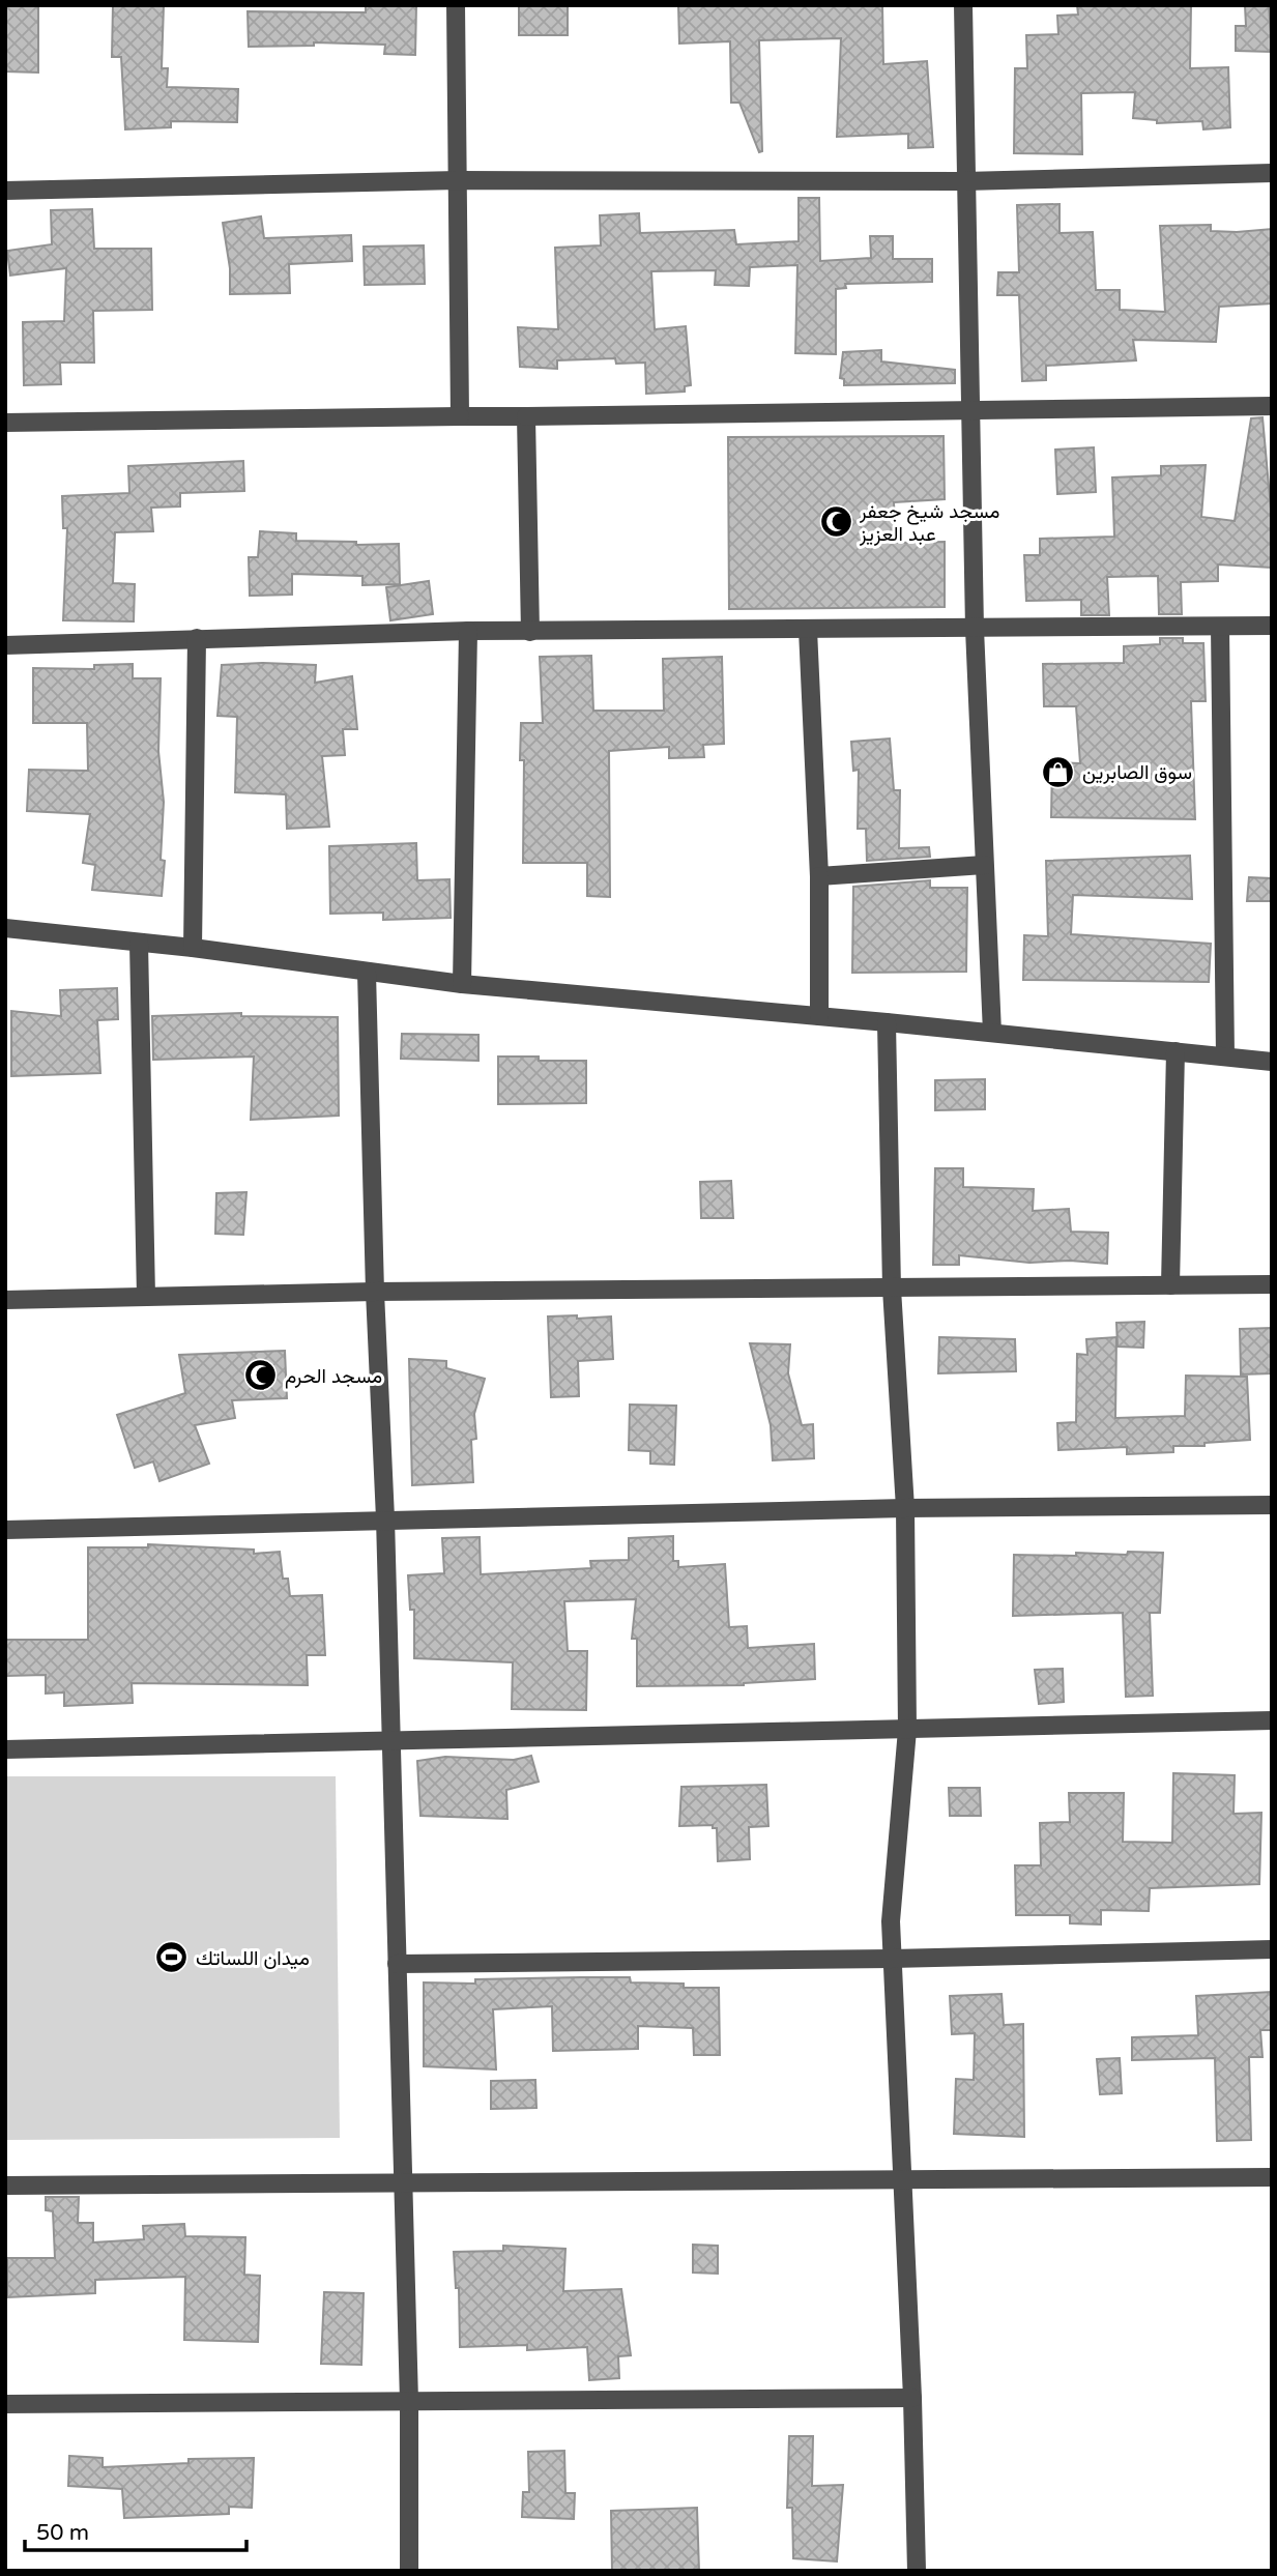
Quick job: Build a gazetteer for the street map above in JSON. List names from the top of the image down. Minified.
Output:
{"places":{"mosque":["مسجد شيخ جعفر عبد العزيز","مسجد الحرم"],"shop":["سوق الصابرين"],"sports":["ميدان اللساتك"]},"scale_bar":"50 m"}
